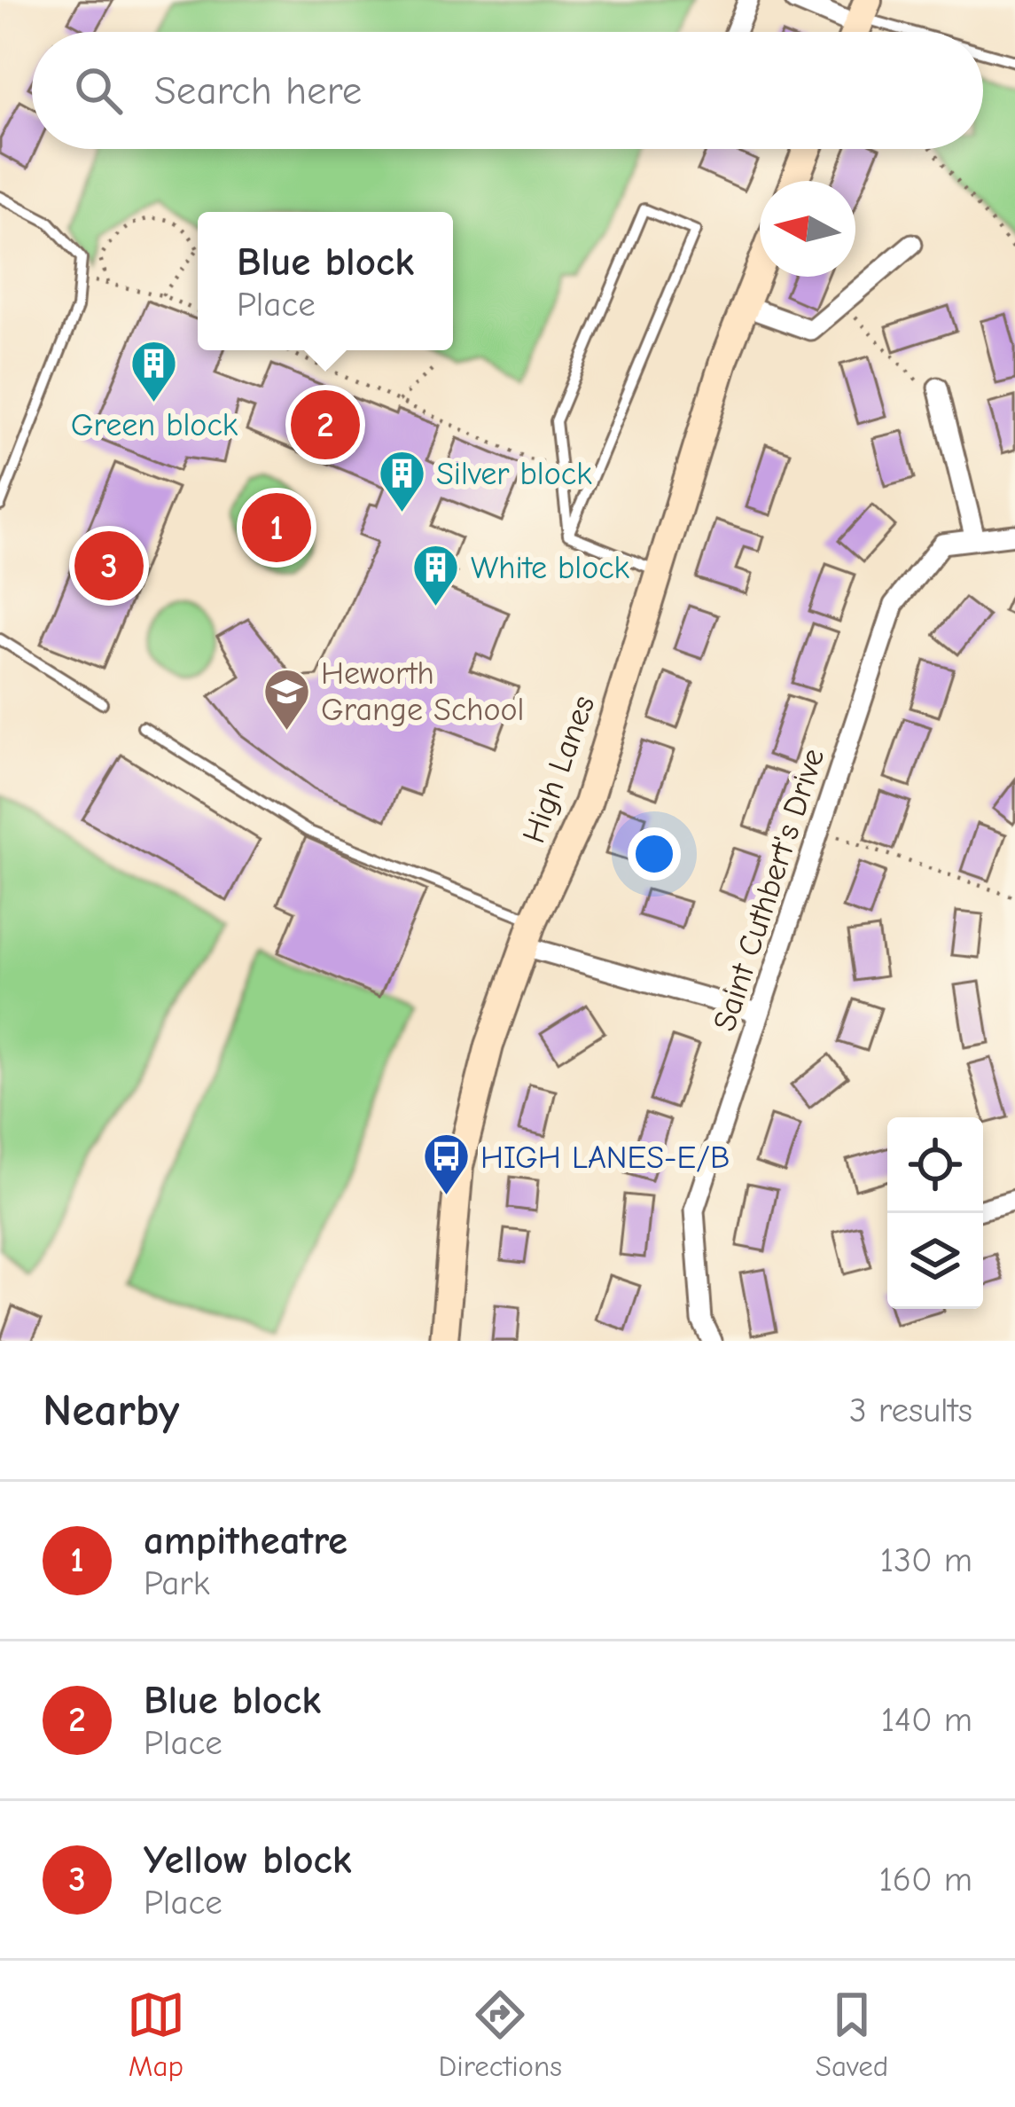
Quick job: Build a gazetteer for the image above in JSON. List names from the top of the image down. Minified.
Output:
{"streets":{"street":["High Lanes","Saint Cuthbert's Drive"]},"places":{"building":["Green block","Silver block","White block"],"school or university":["Heworth Grange School"],"bus stop":["HIGH LANES-E/B"]},"north":"left","page":{"search":"Search here","popup":["Blue block","Place"],"pins":["2","1","3"],"heading":["Nearby","3 results"],"list":[{"mark":"1","name":"ampitheatre","note":"Park","value":"130 m"},{"mark":"2","name":"Blue block","note":"Place","value":"140 m"},{"mark":"3","name":"Yellow block","note":"Place","value":"160 m"}],"nav":["Map","Directions","Saved"]}}
